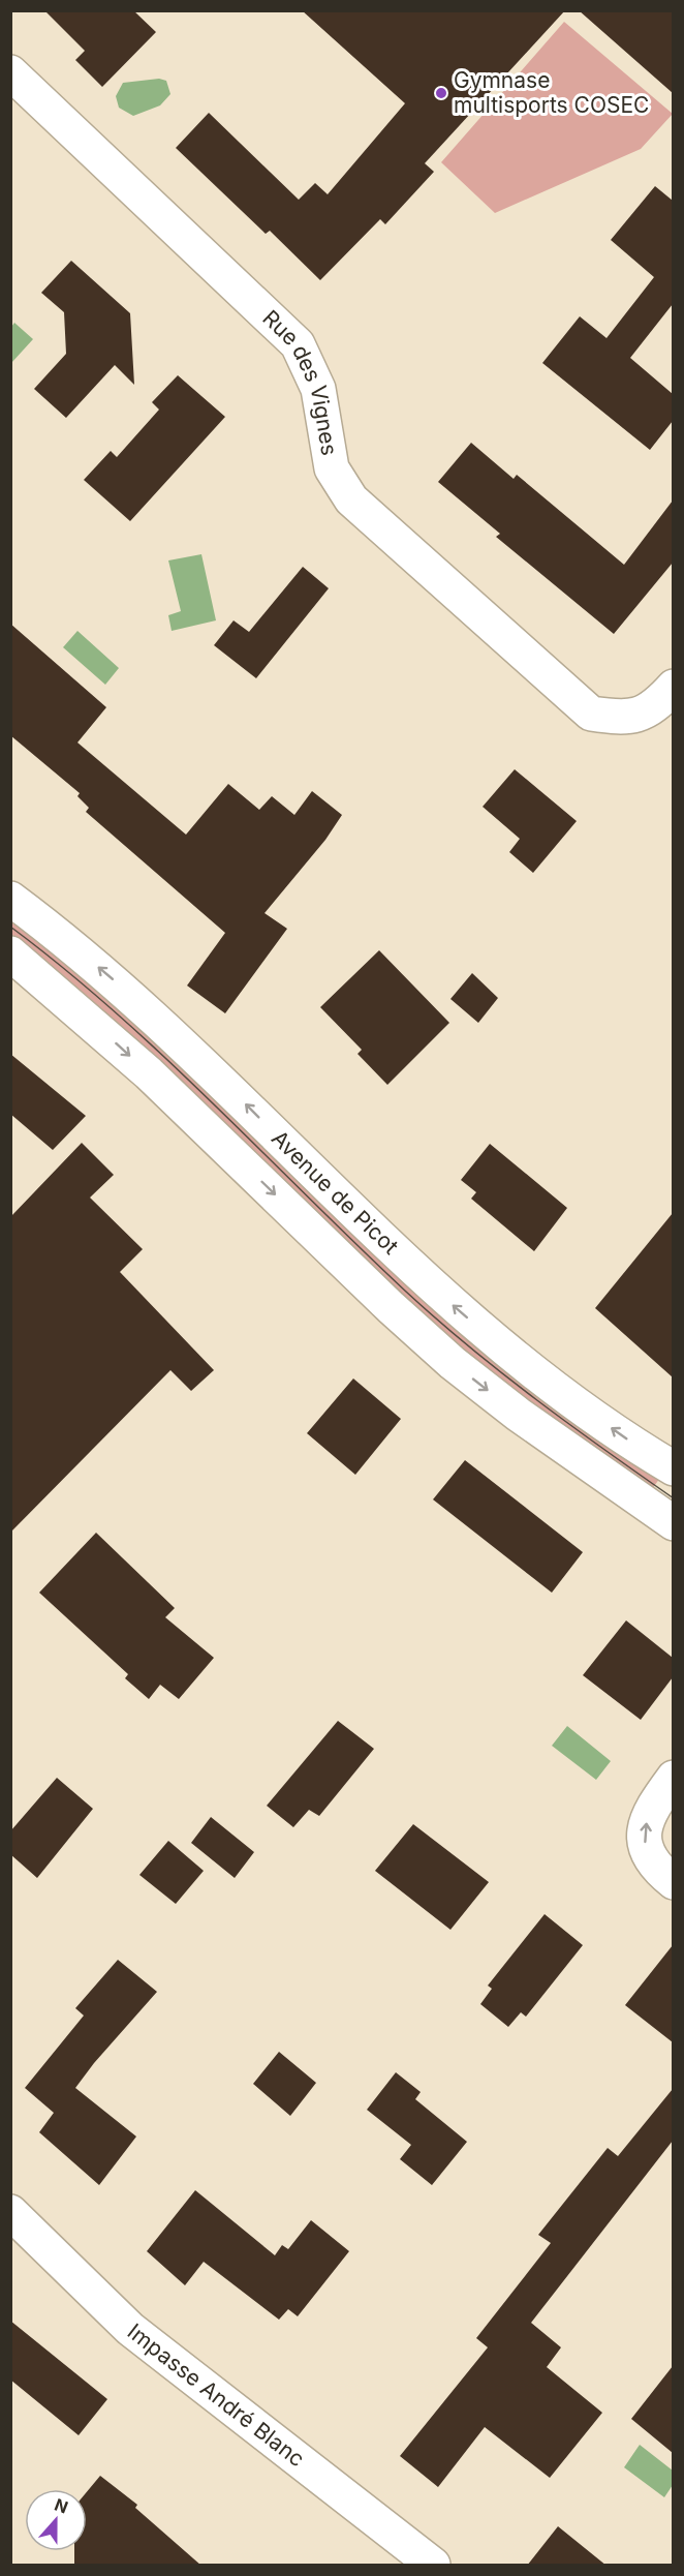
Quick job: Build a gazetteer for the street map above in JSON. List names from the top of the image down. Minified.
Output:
{"streets":{"street":["Rue des Vignes","Avenue de Picot","Impasse André Blanc"]},"places":["Gymnase multisports COSEC"],"north":"top"}
